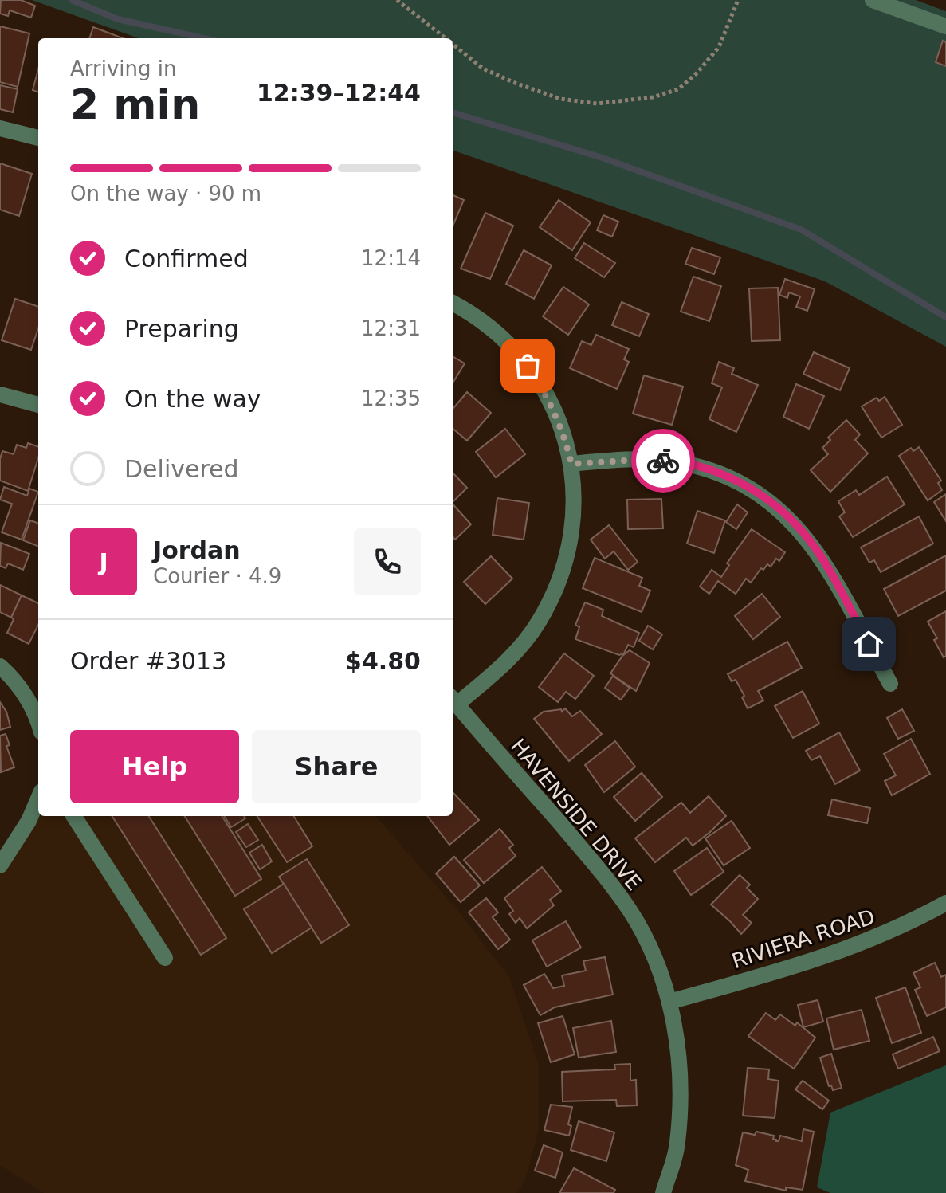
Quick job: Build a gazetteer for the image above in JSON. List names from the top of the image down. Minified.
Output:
{"streets":{"street":["HAVENSIDE DRIVE","RIVIERA ROAD"]},"crossings":[["HAVENSIDE DRIVE","RIVIERA ROAD"]],"page":{"heading":["2 min","Arriving in","12:39–12:44"],"panel":["Jordan","Courier · 4.9","Order #3013","$4.80"],"bar":"On the way · 90 m","list":[["Confirmed","12:14"],["Preparing","12:31"],["On the way","12:35"],"Delivered"],"round":"J","buttons":["Help","Share"]}}
